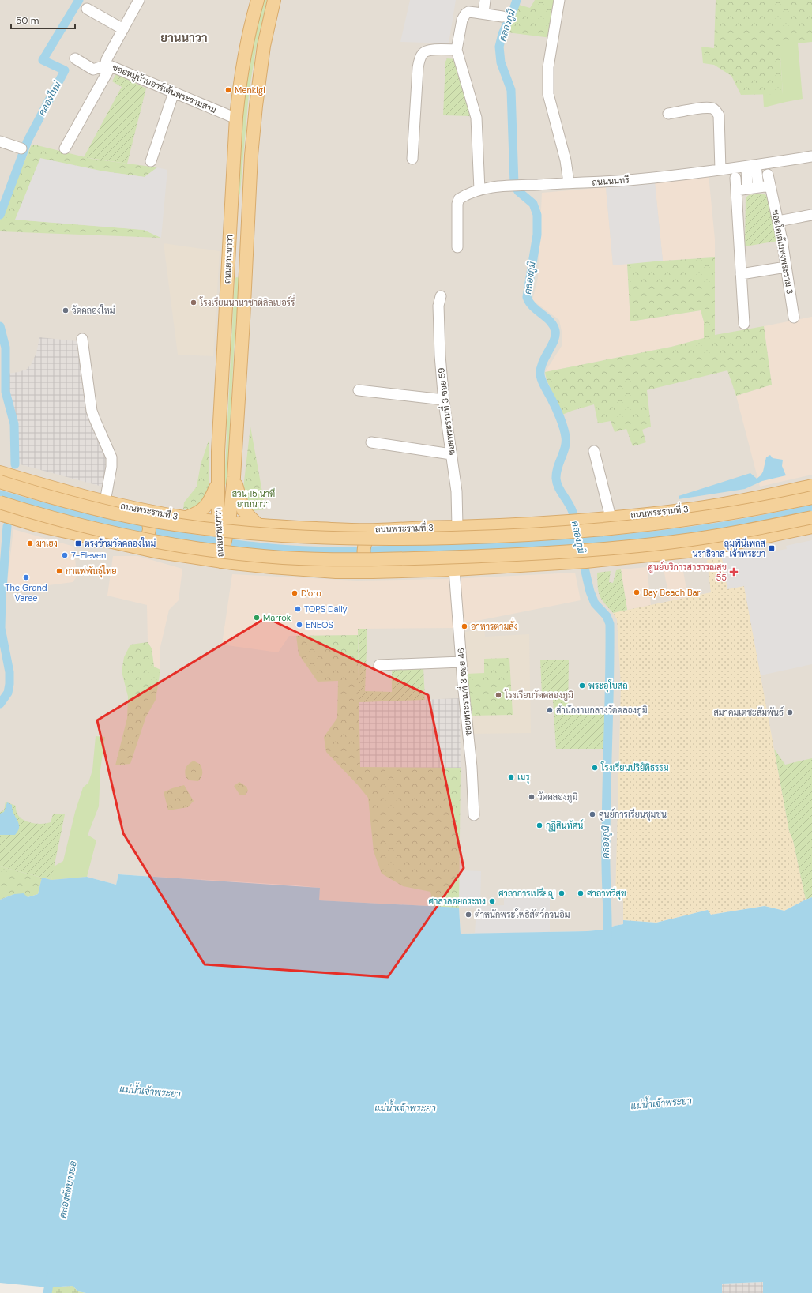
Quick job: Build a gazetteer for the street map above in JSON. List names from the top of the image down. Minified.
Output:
{"streets":{"main road":["ถนนยานนาวา","ถนนพระรามที่ 3"],"street":["ซอยหมู่บ้านอาร์เด้นพระรามสาม","ถนนนนทรี","ซอยโคเต้เมซงพระราม 3","ซอยพระรามที่ 3 ซอย 59","ซอยพระรามที่ 3 ซอย 46"]},"crossings":[["ซอยหมู่บ้านอาร์เด้นพระรามสาม","ถนนยานนาวา"],["ถนนยานนาวา","ถนนพระรามที่ 3"],["ซอยพระรามที่ 3 ซอย 59","ถนนพระรามที่ 3"]],"districts":["ยานนาวา"],"water":["คลองภูมิ","คลองใหม่","แม่น้ำเจ้าพระยา","คลองลัดบางยอ"],"parks":["สวน 15 นาที ยานนาวา"],"places":{"other":["Menkigi","โรงเรียนนานาชาติลิลเบอร์รี่","วัดคลองใหม่","มาเฮง","7-Eleven","กาแฟพันธ์ุไทย","The Grand Varee","Bay Beach Bar","D'oro","TOPS Daily","Marrok","ENEOS","อาหารตามสั่ง","พระอุโบสถ","โรงเรียนวัดคลองภูมิ","สำนักงานกลางวัดคลองภูมิ","สมาคมเตชะสัมพันธ์","โรงเรียนปริยัติธรรม","เมรุ","วัดคลองภูมิ","ศูนย์การเรียนชุมชน","กุฏิสินทัศน์","ศาลาการเปรียญ","ศาลาทวีสุข","ศาลาลอยกระทง","ตำหนักพระโพธิสัตว์กวนอิม"],"transit":["ตรงข้ามวัดคลองใหม่","ลุมพินีเพลส นราธิวาส-เจ้าพระยา"],"health":["ศูนย์บริการสาธารณสุข 55"]},"scale_bar":"50 m"}
